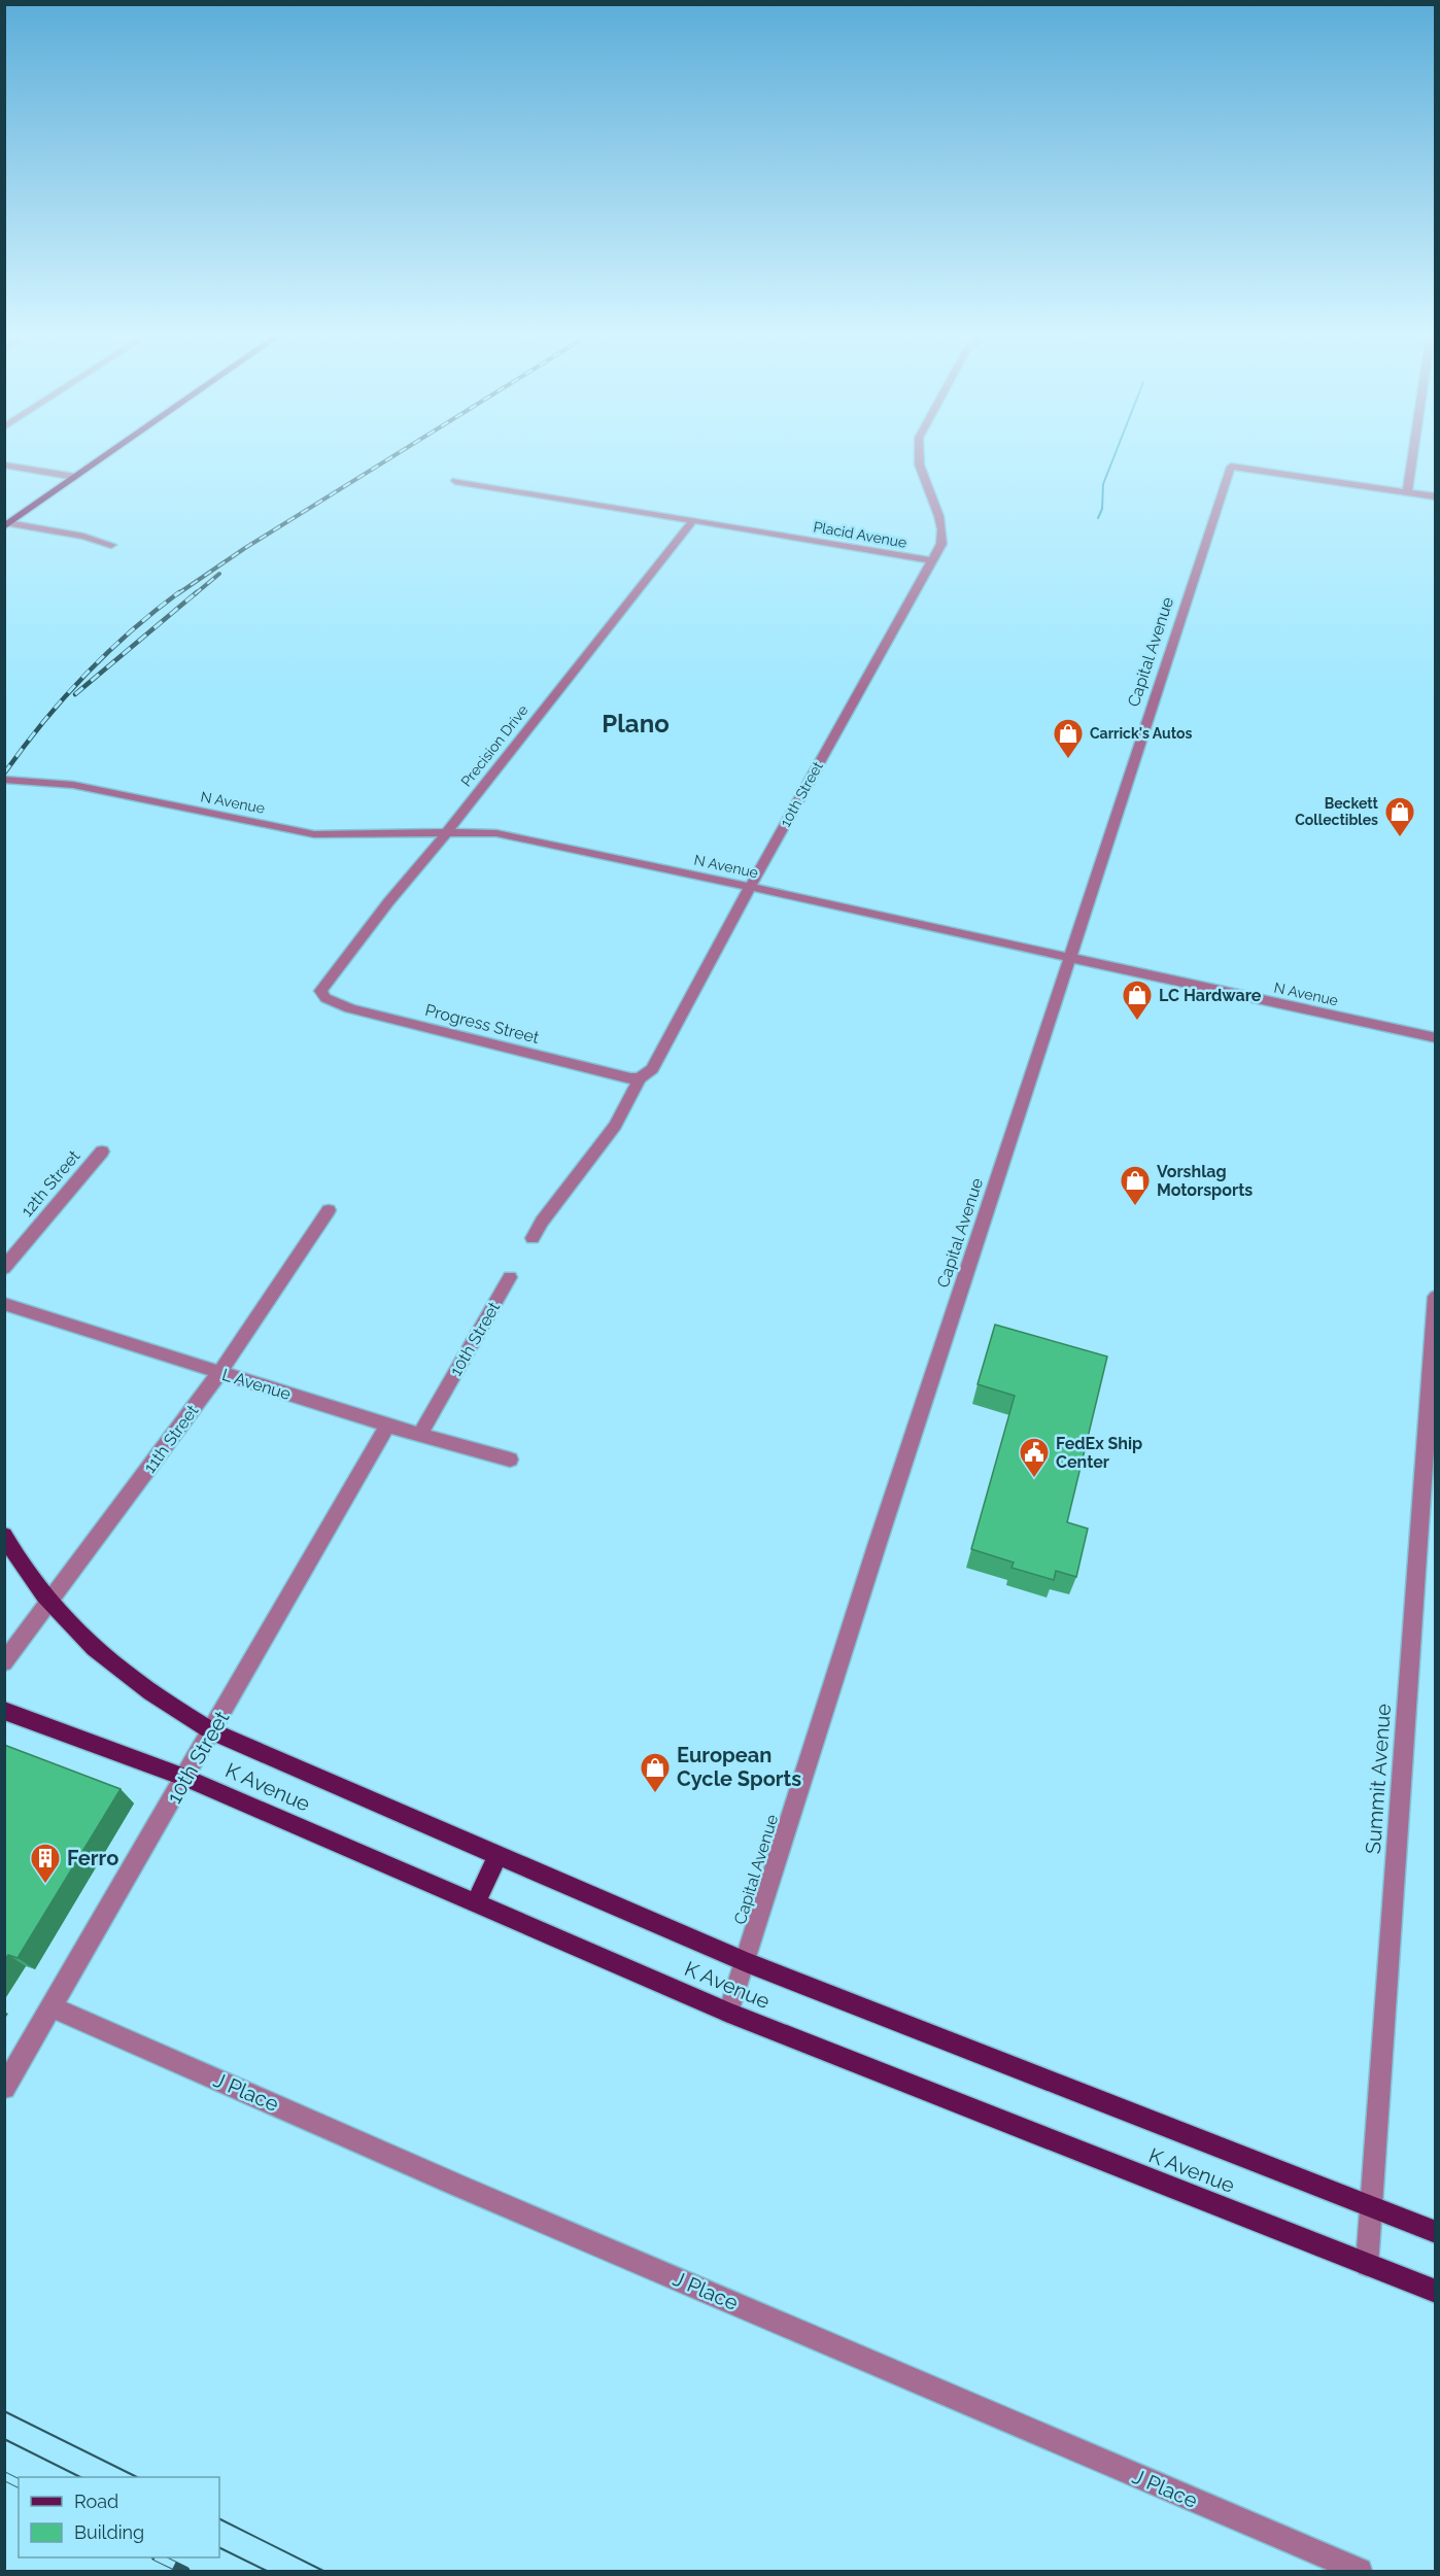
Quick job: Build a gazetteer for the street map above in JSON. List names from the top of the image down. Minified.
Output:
{"streets":{"main road":["K Avenue"],"street":["Placid Avenue","Capital Avenue","Precision Drive","10th Street","N Avenue","Progress Street","12th Street","L Avenue","11th Street","Summit Avenue","J Place"]},"crossings":[["Placid Avenue","Precision Drive"],["Placid Avenue","10th Street"],["Capital Avenue","N Avenue"],["Capital Avenue","K Avenue"],["Precision Drive","N Avenue"],["Precision Drive","Progress Street"],["10th Street","N Avenue"],["10th Street","Progress Street"],["10th Street","L Avenue"],["10th Street","K Avenue"],["10th Street","J Place"],["L Avenue","11th Street"],["11th Street","K Avenue"],["Summit Avenue","K Avenue"]],"districts":["Plano"],"places":{"shop":["Carrick's Autos","Beckett Collectibles","LC Hardware","Vorshlag Motorsports","European Cycle Sports"],"public building":["FedEx Ship Center"],"building":["Ferro"]},"legend":["Road","Building"]}
